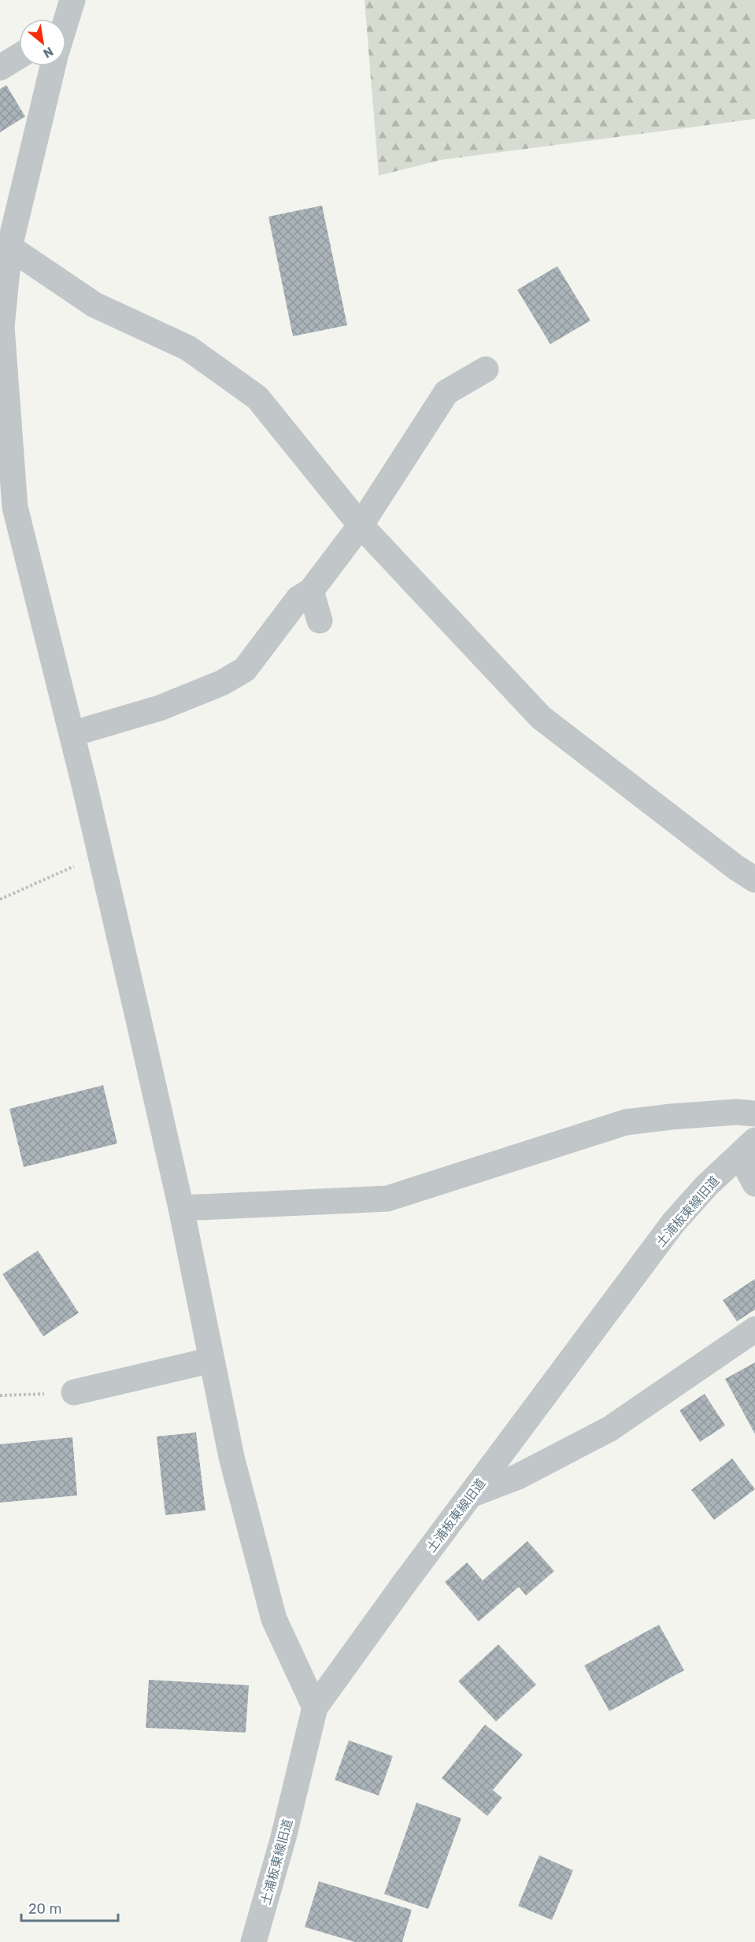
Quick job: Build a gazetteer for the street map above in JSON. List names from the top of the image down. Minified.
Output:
{"streets":{"street":["土浦板東線旧道"]},"scale_bar":"20 m","north":"bottom right"}
